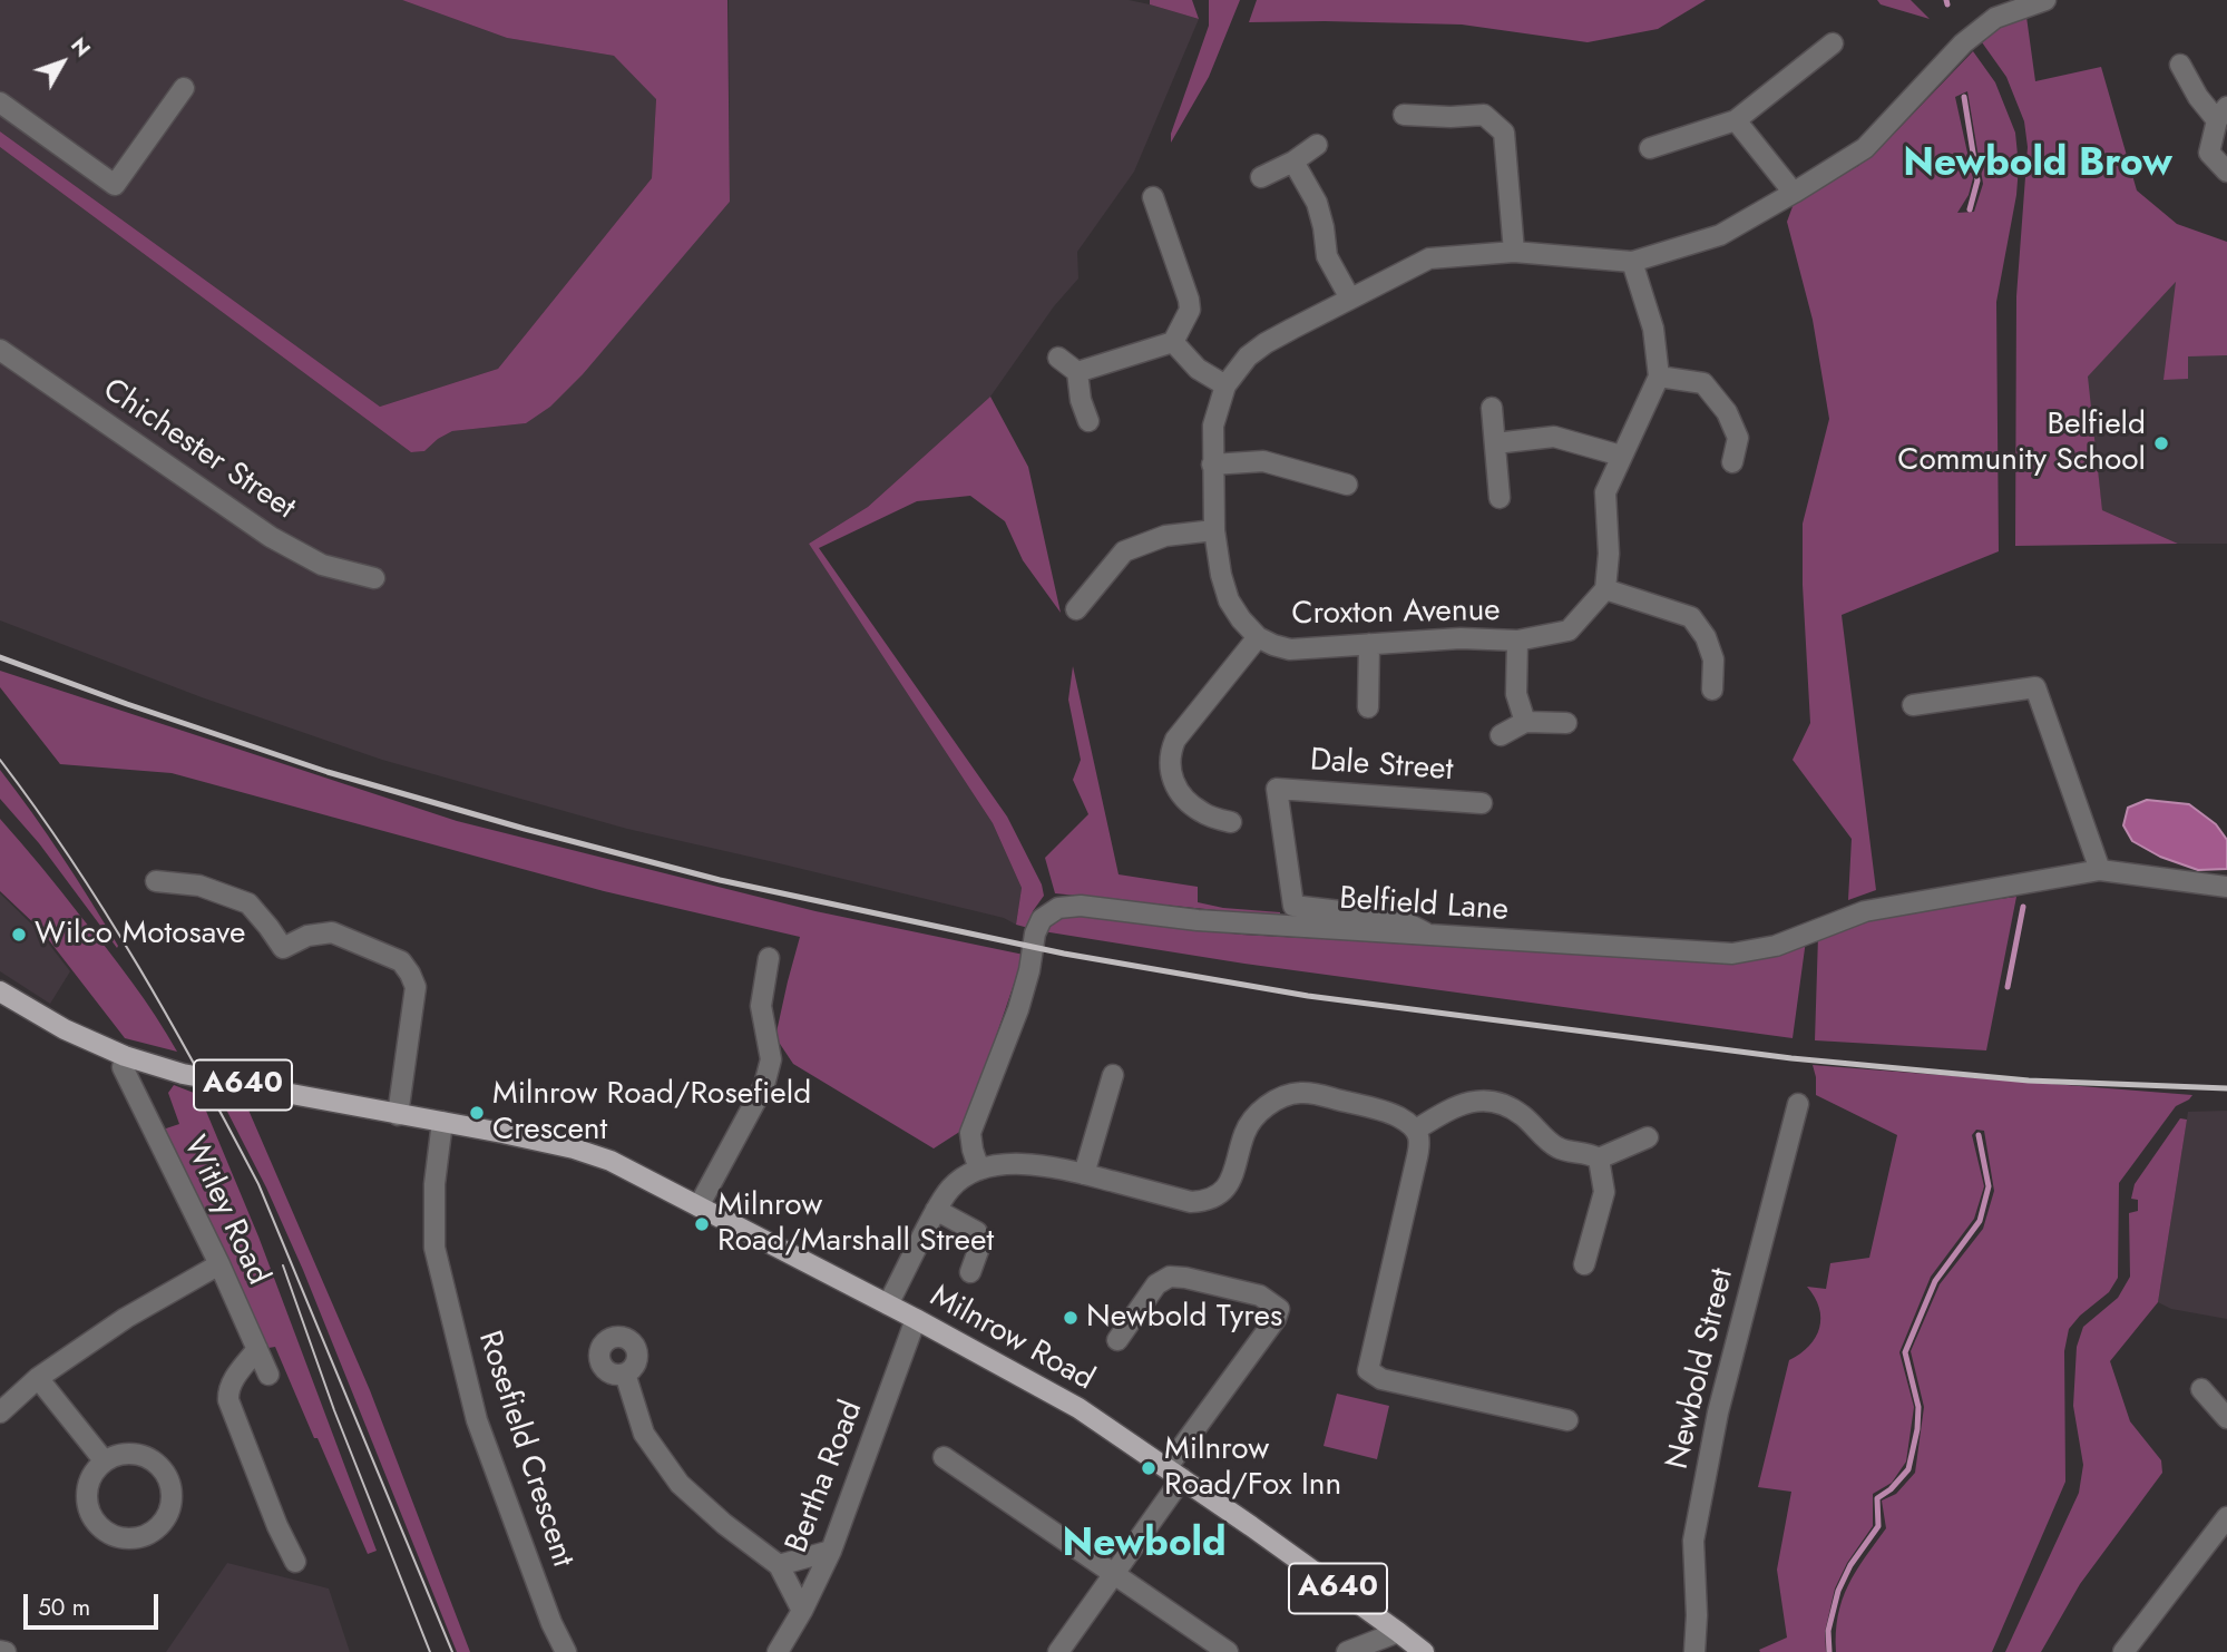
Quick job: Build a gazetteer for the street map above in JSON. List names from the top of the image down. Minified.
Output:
{"streets":{"main road":["A640","Milnrow Road"],"street":["Chichester Street","Croxton Avenue","Dale Street","Belfield Lane","Witley Road","Newbold Street","Rosefield Crescent","Bertha Road"]},"crossings":[["Dale Street","Belfield Lane"],["Witley Road","Milnrow Road"],["Milnrow Road","Rosefield Crescent"],["Milnrow Road","Bertha Road"]],"districts":["Newbold Brow","Newbold"],"places":["Belfield Community School","Wilco Motosave","Milnrow Road/Rosefield Crescent","Milnrow Road/Marshall Street","Newbold Tyres","Milnrow Road/Fox Inn"],"scale_bar":"50 m","north":"top right"}
